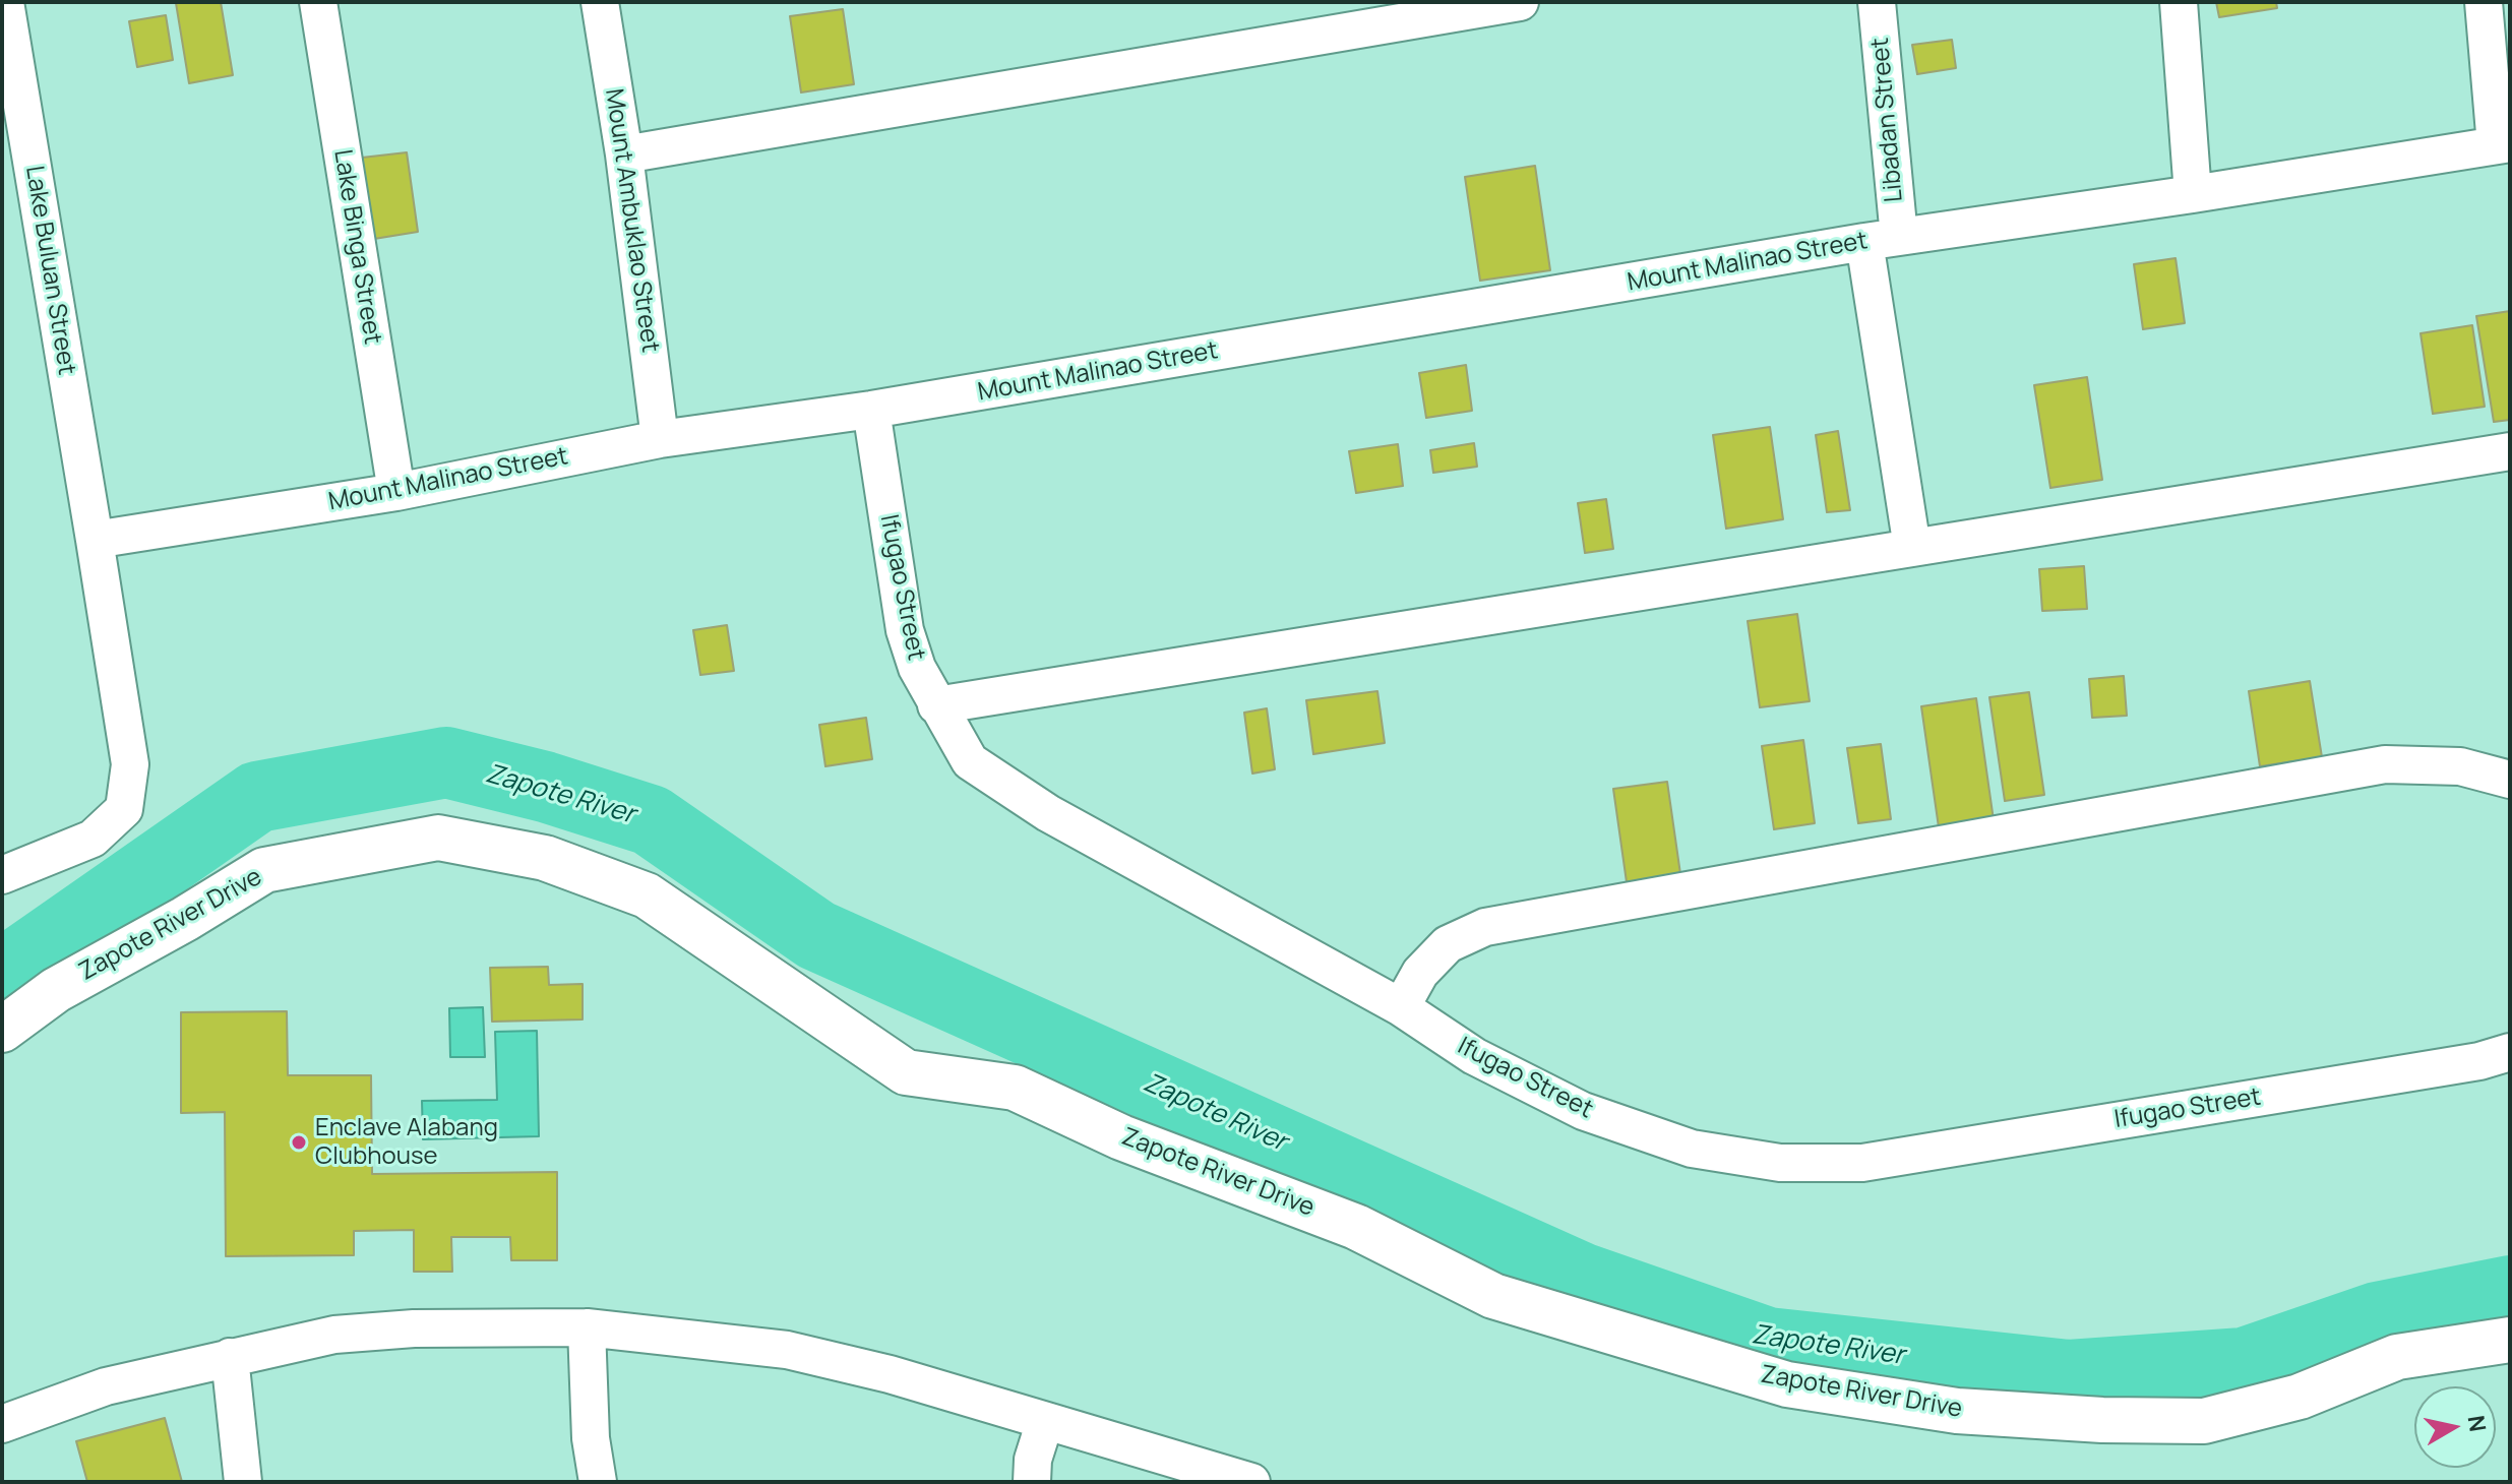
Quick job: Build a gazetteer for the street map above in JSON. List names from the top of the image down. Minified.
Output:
{"streets":{"street":["Libadan Street","Mount Ambuklao Street","Lake Binga Street","Mount Malinao Street","Lake Buluan Street","Ifugao Street","Zapote River Drive"]},"crossings":[["Libadan Street","Mount Malinao Street"],["Mount Ambuklao Street","Mount Malinao Street"],["Lake Binga Street","Mount Malinao Street"],["Mount Malinao Street","Lake Buluan Street"],["Mount Malinao Street","Ifugao Street"]],"water":["Zapote River"],"places":["Enclave Alabang Clubhouse"],"north":"right"}
